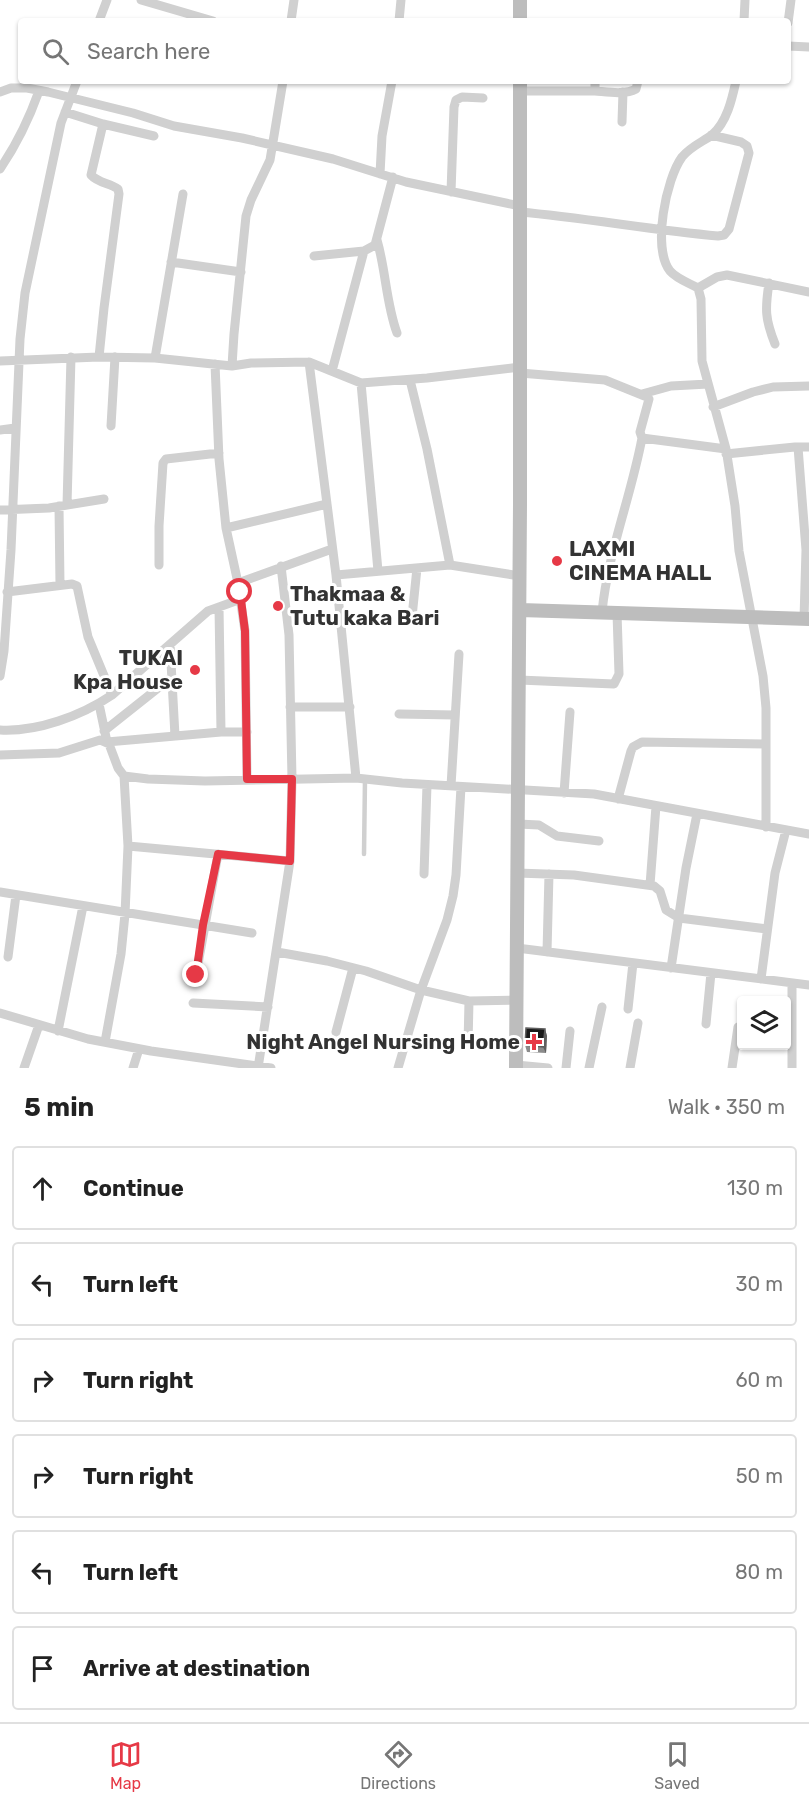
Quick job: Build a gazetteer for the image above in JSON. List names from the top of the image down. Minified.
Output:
{"places":{"other":["LAXMI CINEMA HALL","Thakmaa & Tutu kaka Bari","TUKAI Kpa House"],"health":["Night Angel Nursing Home"]},"page":{"search":"Search here","heading":["5 min","Walk · 350 m"],"list":[["Continue","130 m"],["Turn left","30 m"],["Turn right","60 m"],["Turn right","50 m"],["Turn left","80 m"],"Arrive at destination"],"nav":["Map","Directions","Saved"]}}
